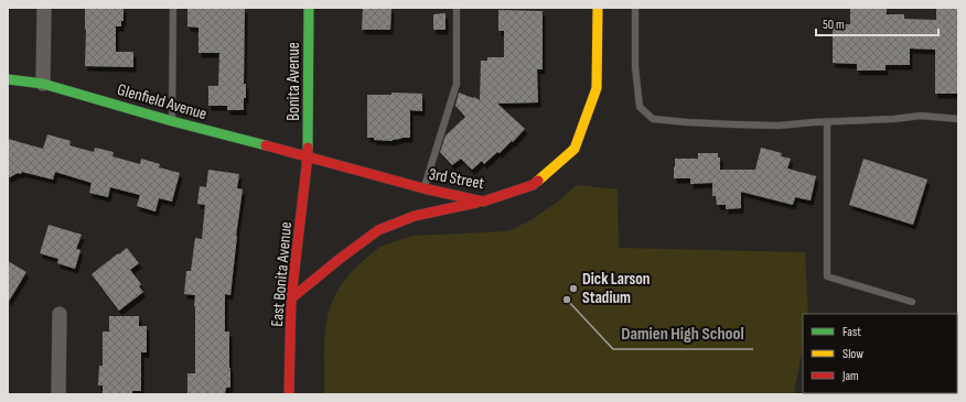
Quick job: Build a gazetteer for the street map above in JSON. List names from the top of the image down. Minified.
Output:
{"streets":{"street":["Bonita Avenue","Glenfield Avenue","3rd Street","East Bonita Avenue"]},"crossings":[["Bonita Avenue","Glenfield Avenue"],["Bonita Avenue","3rd Street"],["Bonita Avenue","East Bonita Avenue"],["Glenfield Avenue","3rd Street"],["Glenfield Avenue","East Bonita Avenue"],["3rd Street","East Bonita Avenue"]],"places":["Dick Larson Stadium","Damien High School"],"legend":["Fast","Slow","Jam"],"scale_bar":"50 m"}
